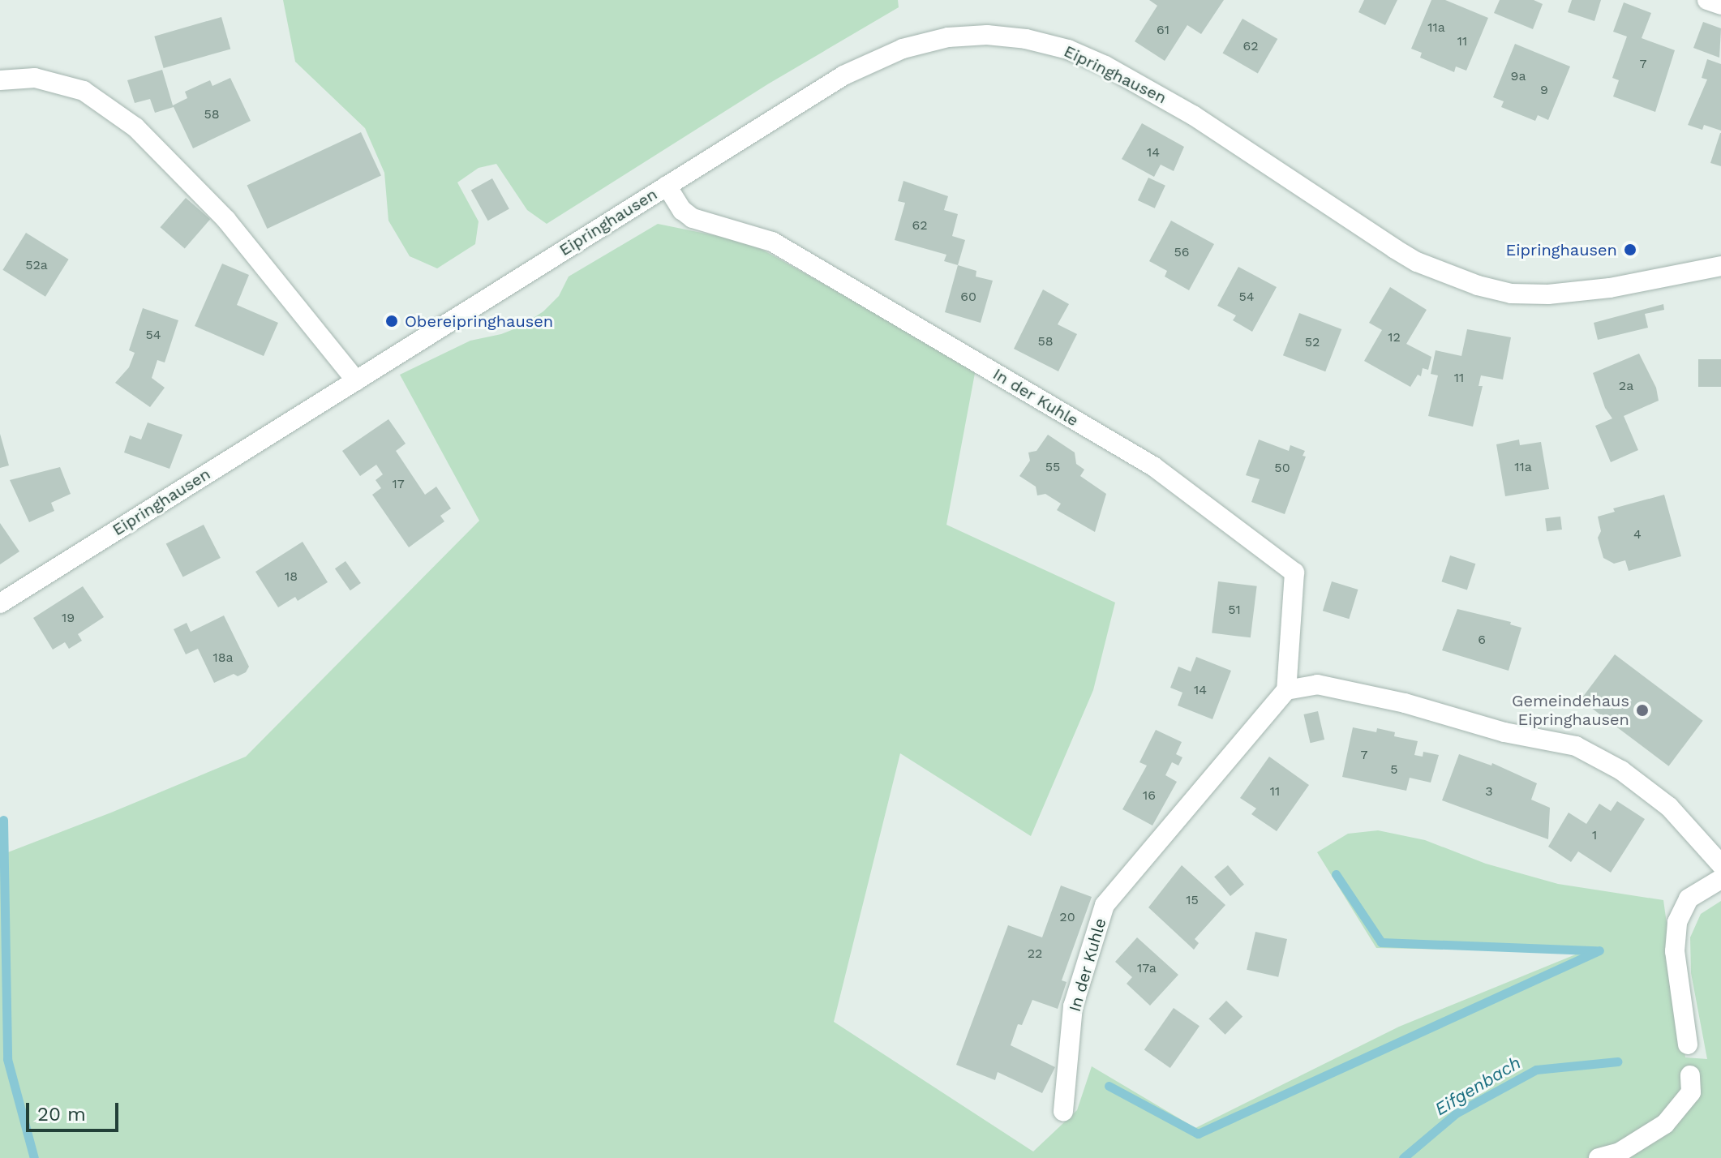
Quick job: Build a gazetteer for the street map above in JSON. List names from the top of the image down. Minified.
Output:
{"streets":{"street":["Eipringhausen","In der Kuhle"]},"crossings":[["Eipringhausen","In der Kuhle"]],"water":["Eifgenbach"],"places":["Eipringhausen","Obereipringhausen","Gemeindehaus Eipringhausen"],"house_numbers":["11a","61","11","62","7","9a","9","58","14","62","56","52a","60","54","54","12","58","52","11","2a","55","11a","50","17","4","18","51","19","6","18a","14","7","5","11","3","16","1","15","20","22","17a"],"scale_bar":"20 m"}
